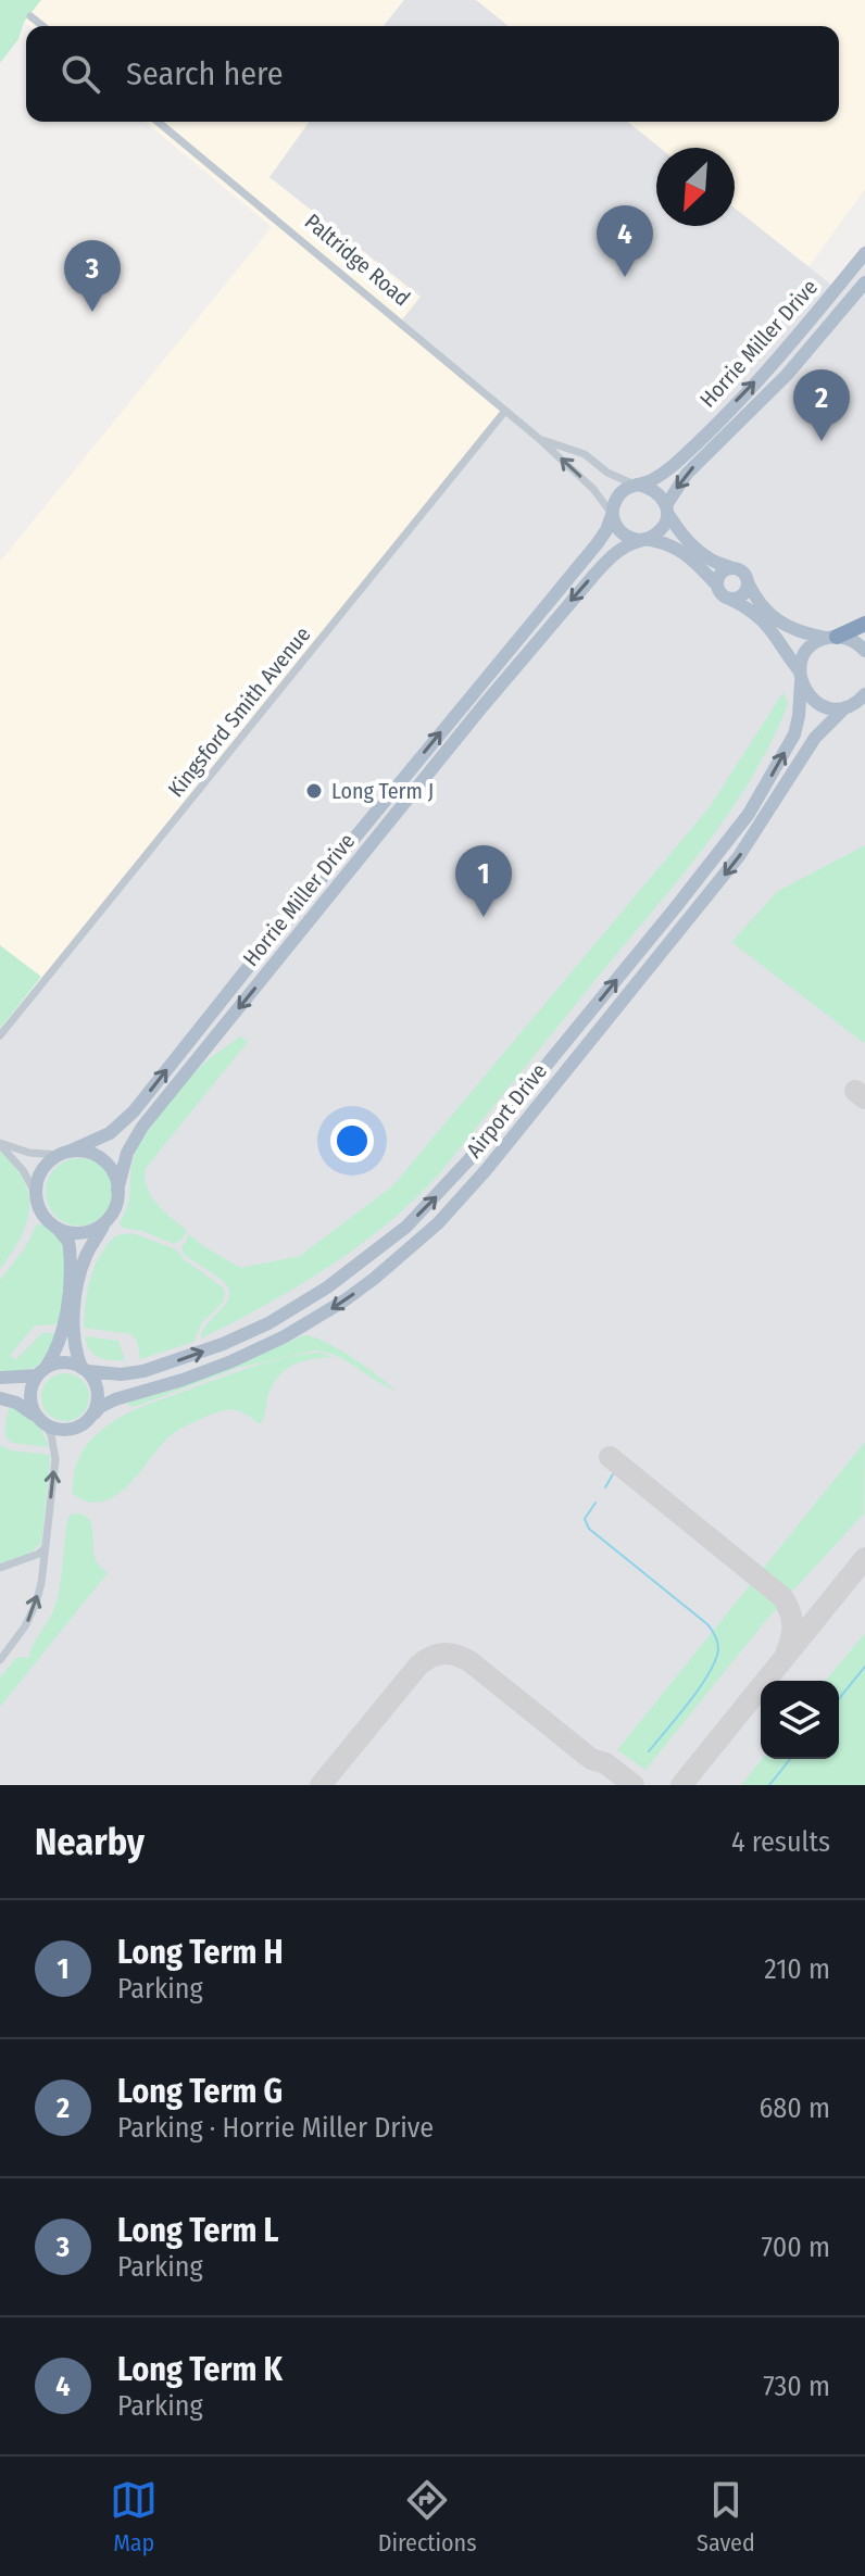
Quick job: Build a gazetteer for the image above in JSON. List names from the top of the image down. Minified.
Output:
{"streets":{"main road":["Horrie Miller Drive","Airport Drive"],"street":["Paltridge Road","Kingsford Smith Avenue"]},"crossings":[["Paltridge Road","Horrie Miller Drive"],["Paltridge Road","Kingsford Smith Avenue"]],"places":["Long Term J"],"north":"bottom left","page":{"search":"Search here","pins":["4","3","2","1"],"heading":["Nearby","4 results"],"list":[{"mark":"1","name":"Long Term H","note":"Parking","value":"210 m"},{"mark":"2","name":"Long Term G","note":"Parking · Horrie Miller Drive","value":"680 m"},{"mark":"3","name":"Long Term L","note":"Parking","value":"700 m"},{"mark":"4","name":"Long Term K","note":"Parking","value":"730 m"}],"nav":["Map","Directions","Saved"]}}
